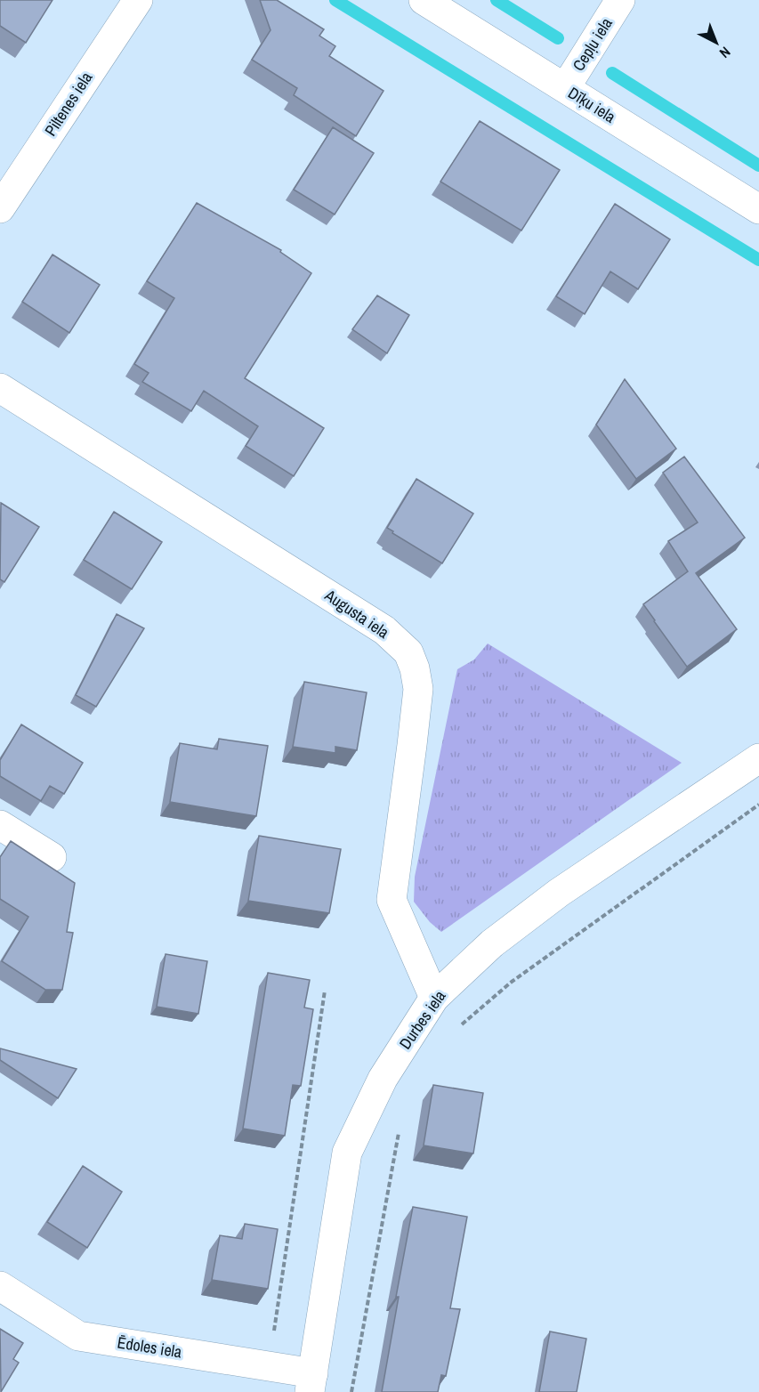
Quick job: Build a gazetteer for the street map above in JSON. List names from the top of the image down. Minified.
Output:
{"streets":{"street":["Cepļu iela","Piltenes iela","Dīķu iela","Augusta iela","Durbes iela","Ēdoles iela"]},"crossings":[["Cepļu iela","Dīķu iela"],["Augusta iela","Durbes iela"],["Durbes iela","Ēdoles iela"]],"north":"bottom right"}
